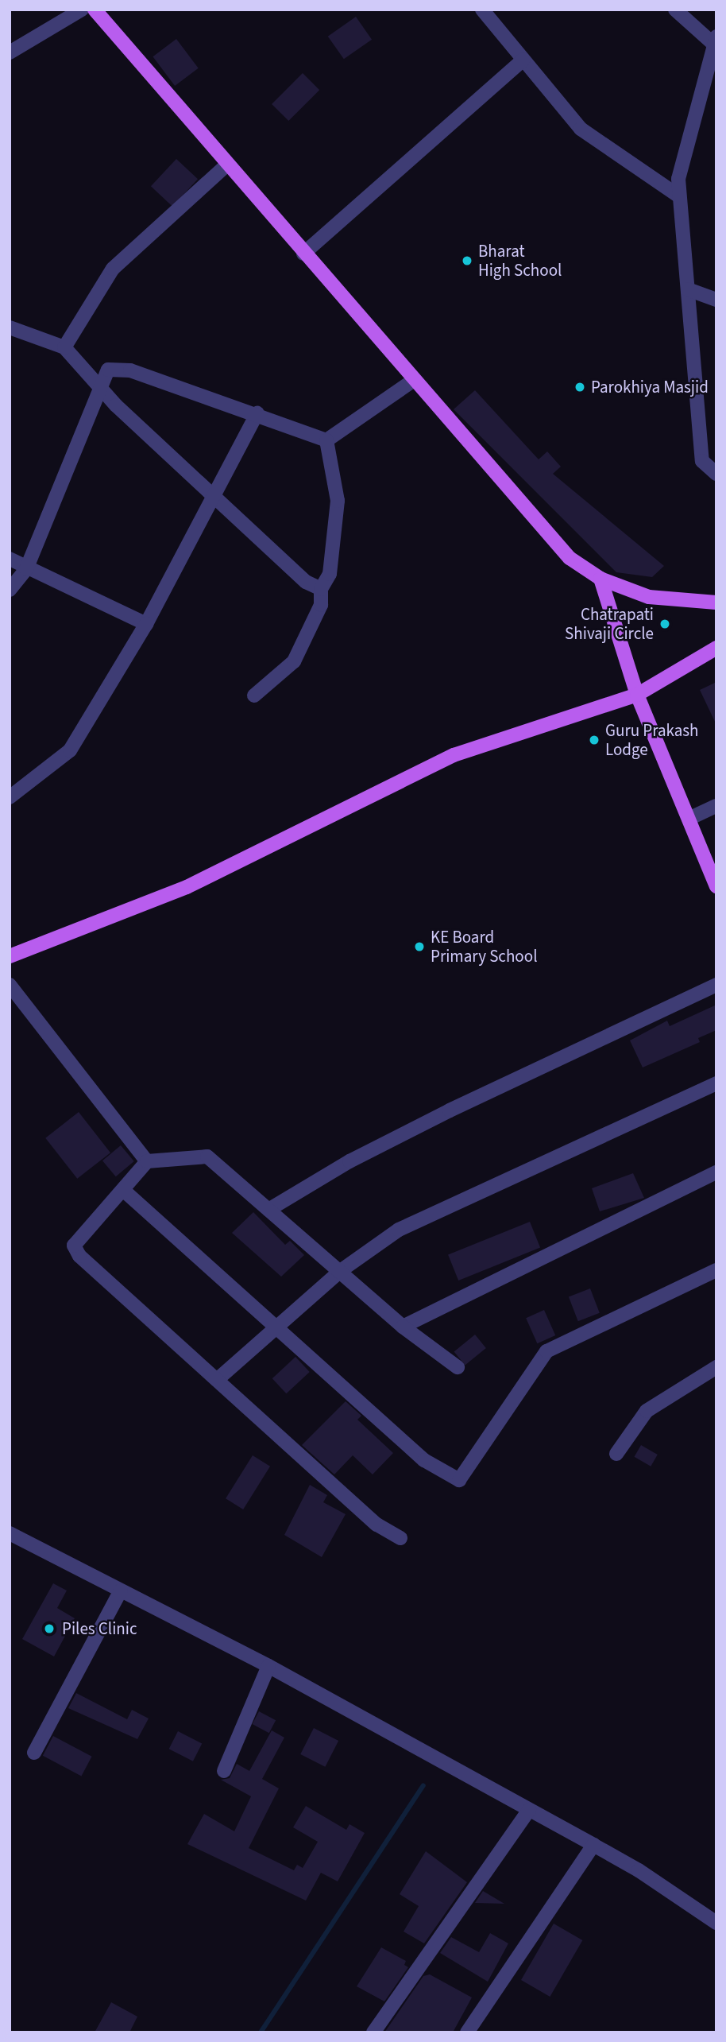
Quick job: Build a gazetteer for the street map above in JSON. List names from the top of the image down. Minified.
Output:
{"places":["Bharat High School","Parokhiya Masjid","Chatrapati Shivaji Circle","Guru Prakash Lodge","KE Board Primary School","Piles Clinic"]}
